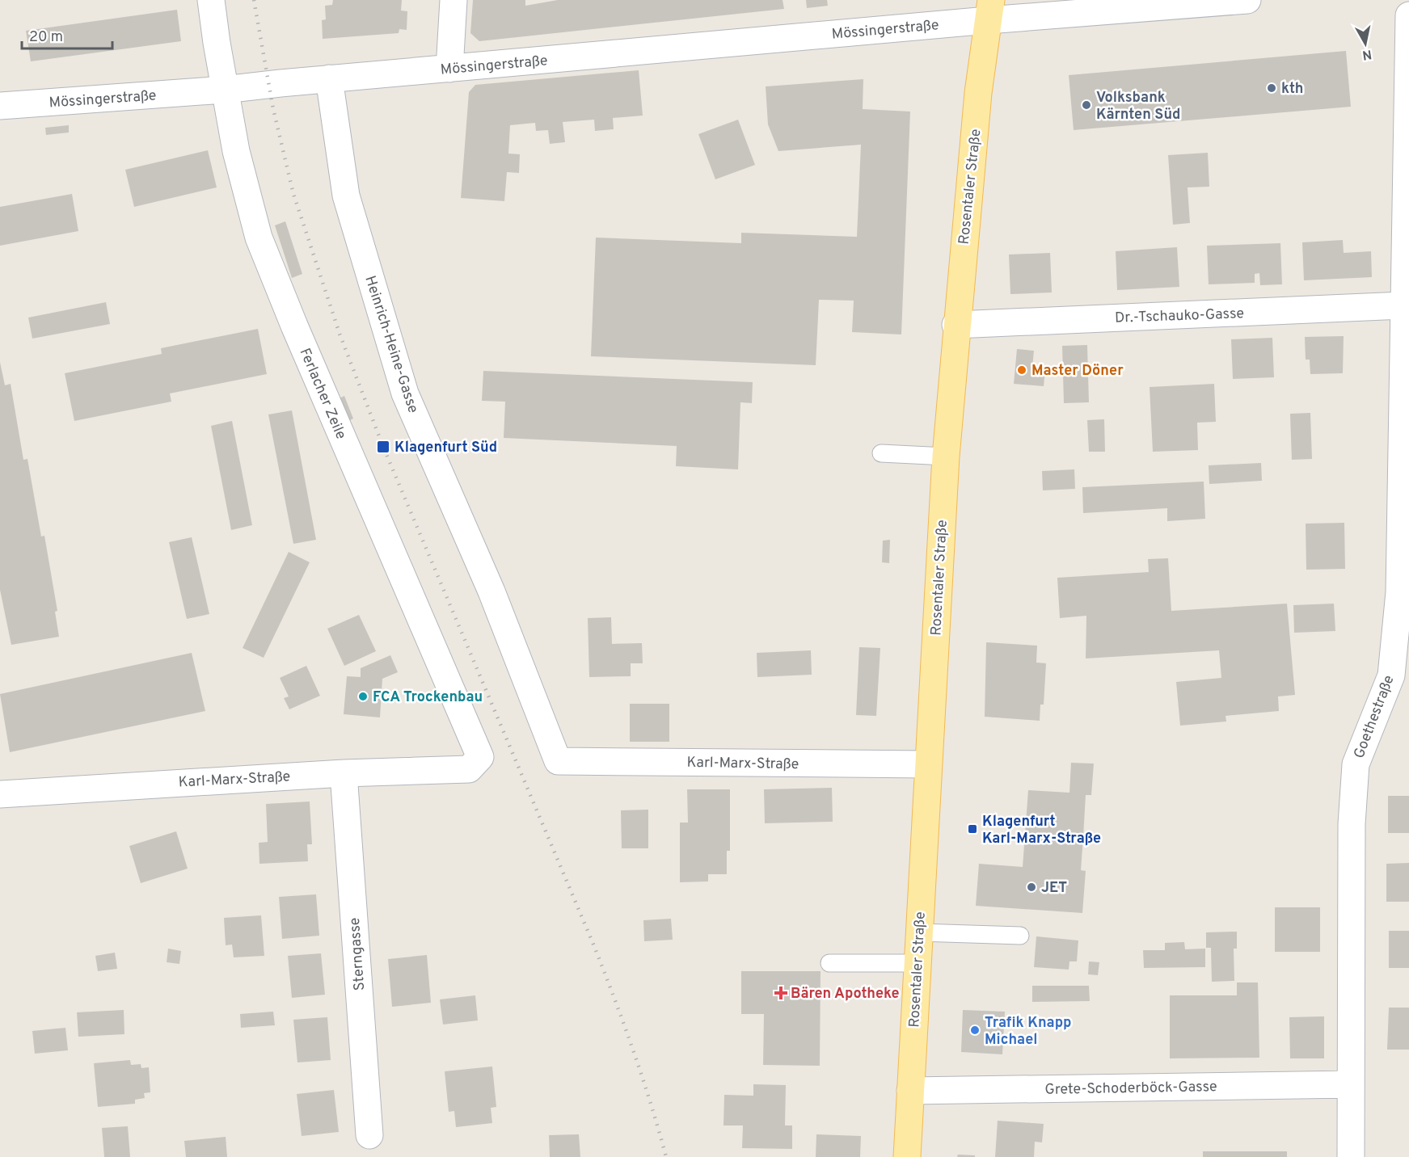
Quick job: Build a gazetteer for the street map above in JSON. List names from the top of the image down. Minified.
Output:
{"streets":{"main road":["Rosentaler Straße"],"street":["Mössingerstraße","Dr.-Tschauko-Gasse","Heinrich-Heine-Gasse","Ferlacher Zeile","Goethestraße","Karl-Marx-Straße","Sterngasse","Grete-Schoderböck-Gasse"]},"crossings":[["Mössingerstraße","Rosentaler Straße"],["Mössingerstraße","Heinrich-Heine-Gasse"],["Mössingerstraße","Ferlacher Zeile"],["Rosentaler Straße","Dr.-Tschauko-Gasse"],["Rosentaler Straße","Karl-Marx-Straße"],["Rosentaler Straße","Grete-Schoderböck-Gasse"],["Dr.-Tschauko-Gasse","Goethestraße"],["Heinrich-Heine-Gasse","Karl-Marx-Straße"],["Ferlacher Zeile","Karl-Marx-Straße"],["Goethestraße","Grete-Schoderböck-Gasse"],["Karl-Marx-Straße","Sterngasse"]],"places":{"other":["kth","Volksbank Kärnten Süd","Master Döner","FCA Trockenbau","JET","Trafik Knapp Michael"],"transit":["Klagenfurt Süd","Klagenfurt Karl-Marx-Straße"],"health":["Bären Apotheke"]},"scale_bar":"20 m","north":"bottom"}
